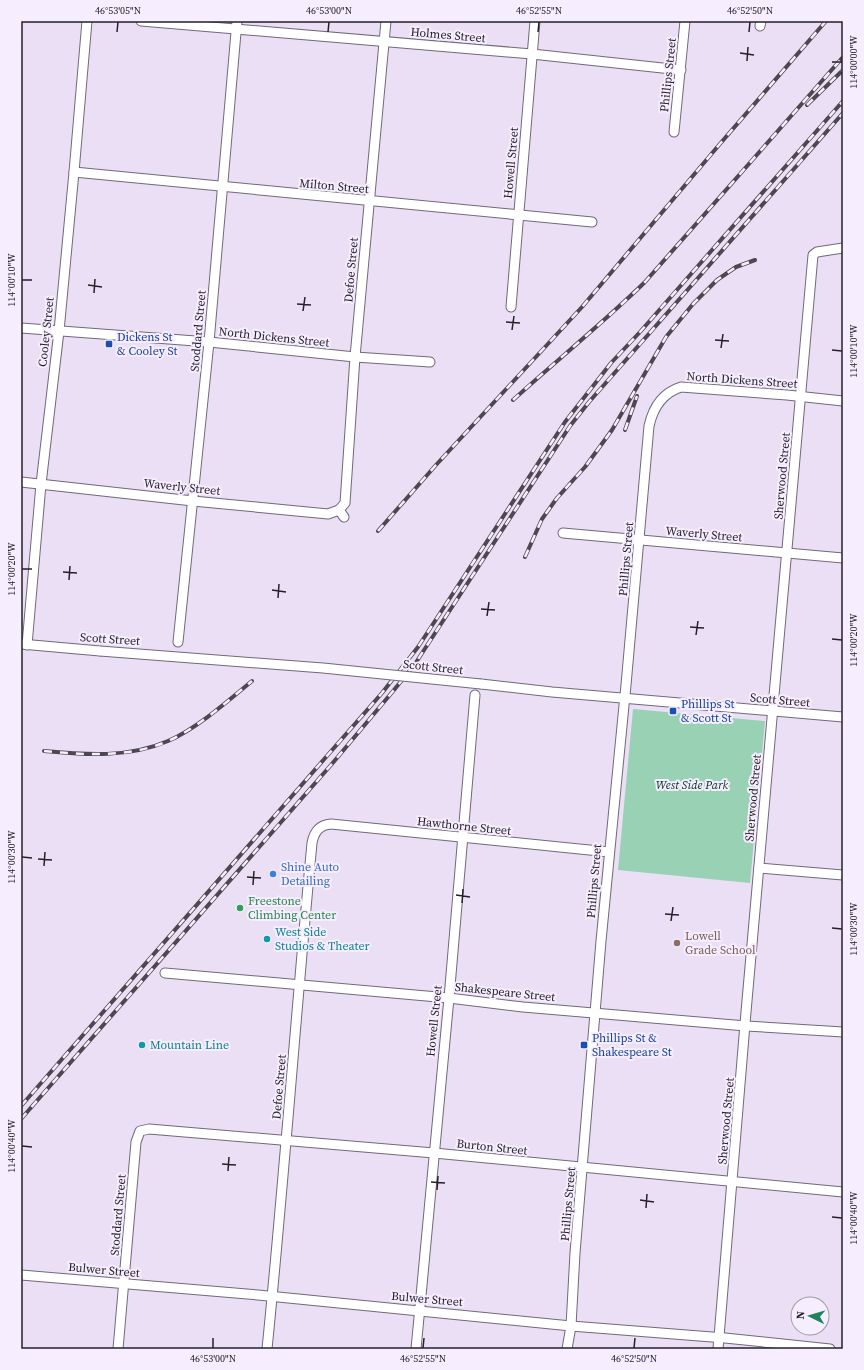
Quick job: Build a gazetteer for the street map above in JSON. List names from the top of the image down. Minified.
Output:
{"streets":{"street":["Holmes Street","Phillips Street","Howell Street","Milton Street","Defoe Street","Stoddard Street","Cooley Street","North Dickens Street","Sherwood Street","Waverly Street","Scott Street","Hawthorne Street","Shakespeare Street","Burton Street","Bulwer Street"]},"crossings":[["Holmes Street","Phillips Street"],["Holmes Street","Howell Street"],["Holmes Street","Defoe Street"],["Holmes Street","Stoddard Street"],["Phillips Street","North Dickens Street"],["Phillips Street","Waverly Street"],["Phillips Street","Scott Street"],["Phillips Street","Hawthorne Street"],["Phillips Street","Shakespeare Street"],["Phillips Street","Burton Street"],["Phillips Street","Bulwer Street"],["Howell Street","Milton Street"],["Howell Street","Hawthorne Street"],["Howell Street","Shakespeare Street"],["Howell Street","Burton Street"],["Howell Street","Bulwer Street"],["Milton Street","Defoe Street"],["Milton Street","Stoddard Street"],["Milton Street","Cooley Street"],["Defoe Street","North Dickens Street"],["Defoe Street","Waverly Street"],["Defoe Street","Hawthorne Street"],["Defoe Street","Shakespeare Street"],["Defoe Street","Burton Street"],["Defoe Street","Bulwer Street"],["Stoddard Street","North Dickens Street"],["Stoddard Street","Waverly Street"],["Stoddard Street","Burton Street"],["Stoddard Street","Bulwer Street"],["Cooley Street","North Dickens Street"],["Cooley Street","Waverly Street"],["Cooley Street","Scott Street"],["North Dickens Street","Sherwood Street"],["Sherwood Street","Waverly Street"],["Sherwood Street","Scott Street"],["Sherwood Street","Shakespeare Street"],["Sherwood Street","Burton Street"],["Sherwood Street","Bulwer Street"]],"parks":["West Side Park"],"places":{"transit":["Dickens St & Cooley St","Phillips St & Scott St","Phillips St & Shakespeare St"],"other":["Shine Auto Detailing","Freestone Climbing Center","West Side Studios & Theater","Lowell Grade School","Mountain Line"]},"north":"left","coordinates":["46°53'05\"N","46°53'00\"N","46°52'55\"N","46°52'50\"N","114°00'00\"W","114°00'10\"W","114°00'20\"W","114°00'30\"W","114°00'40\"W"]}
